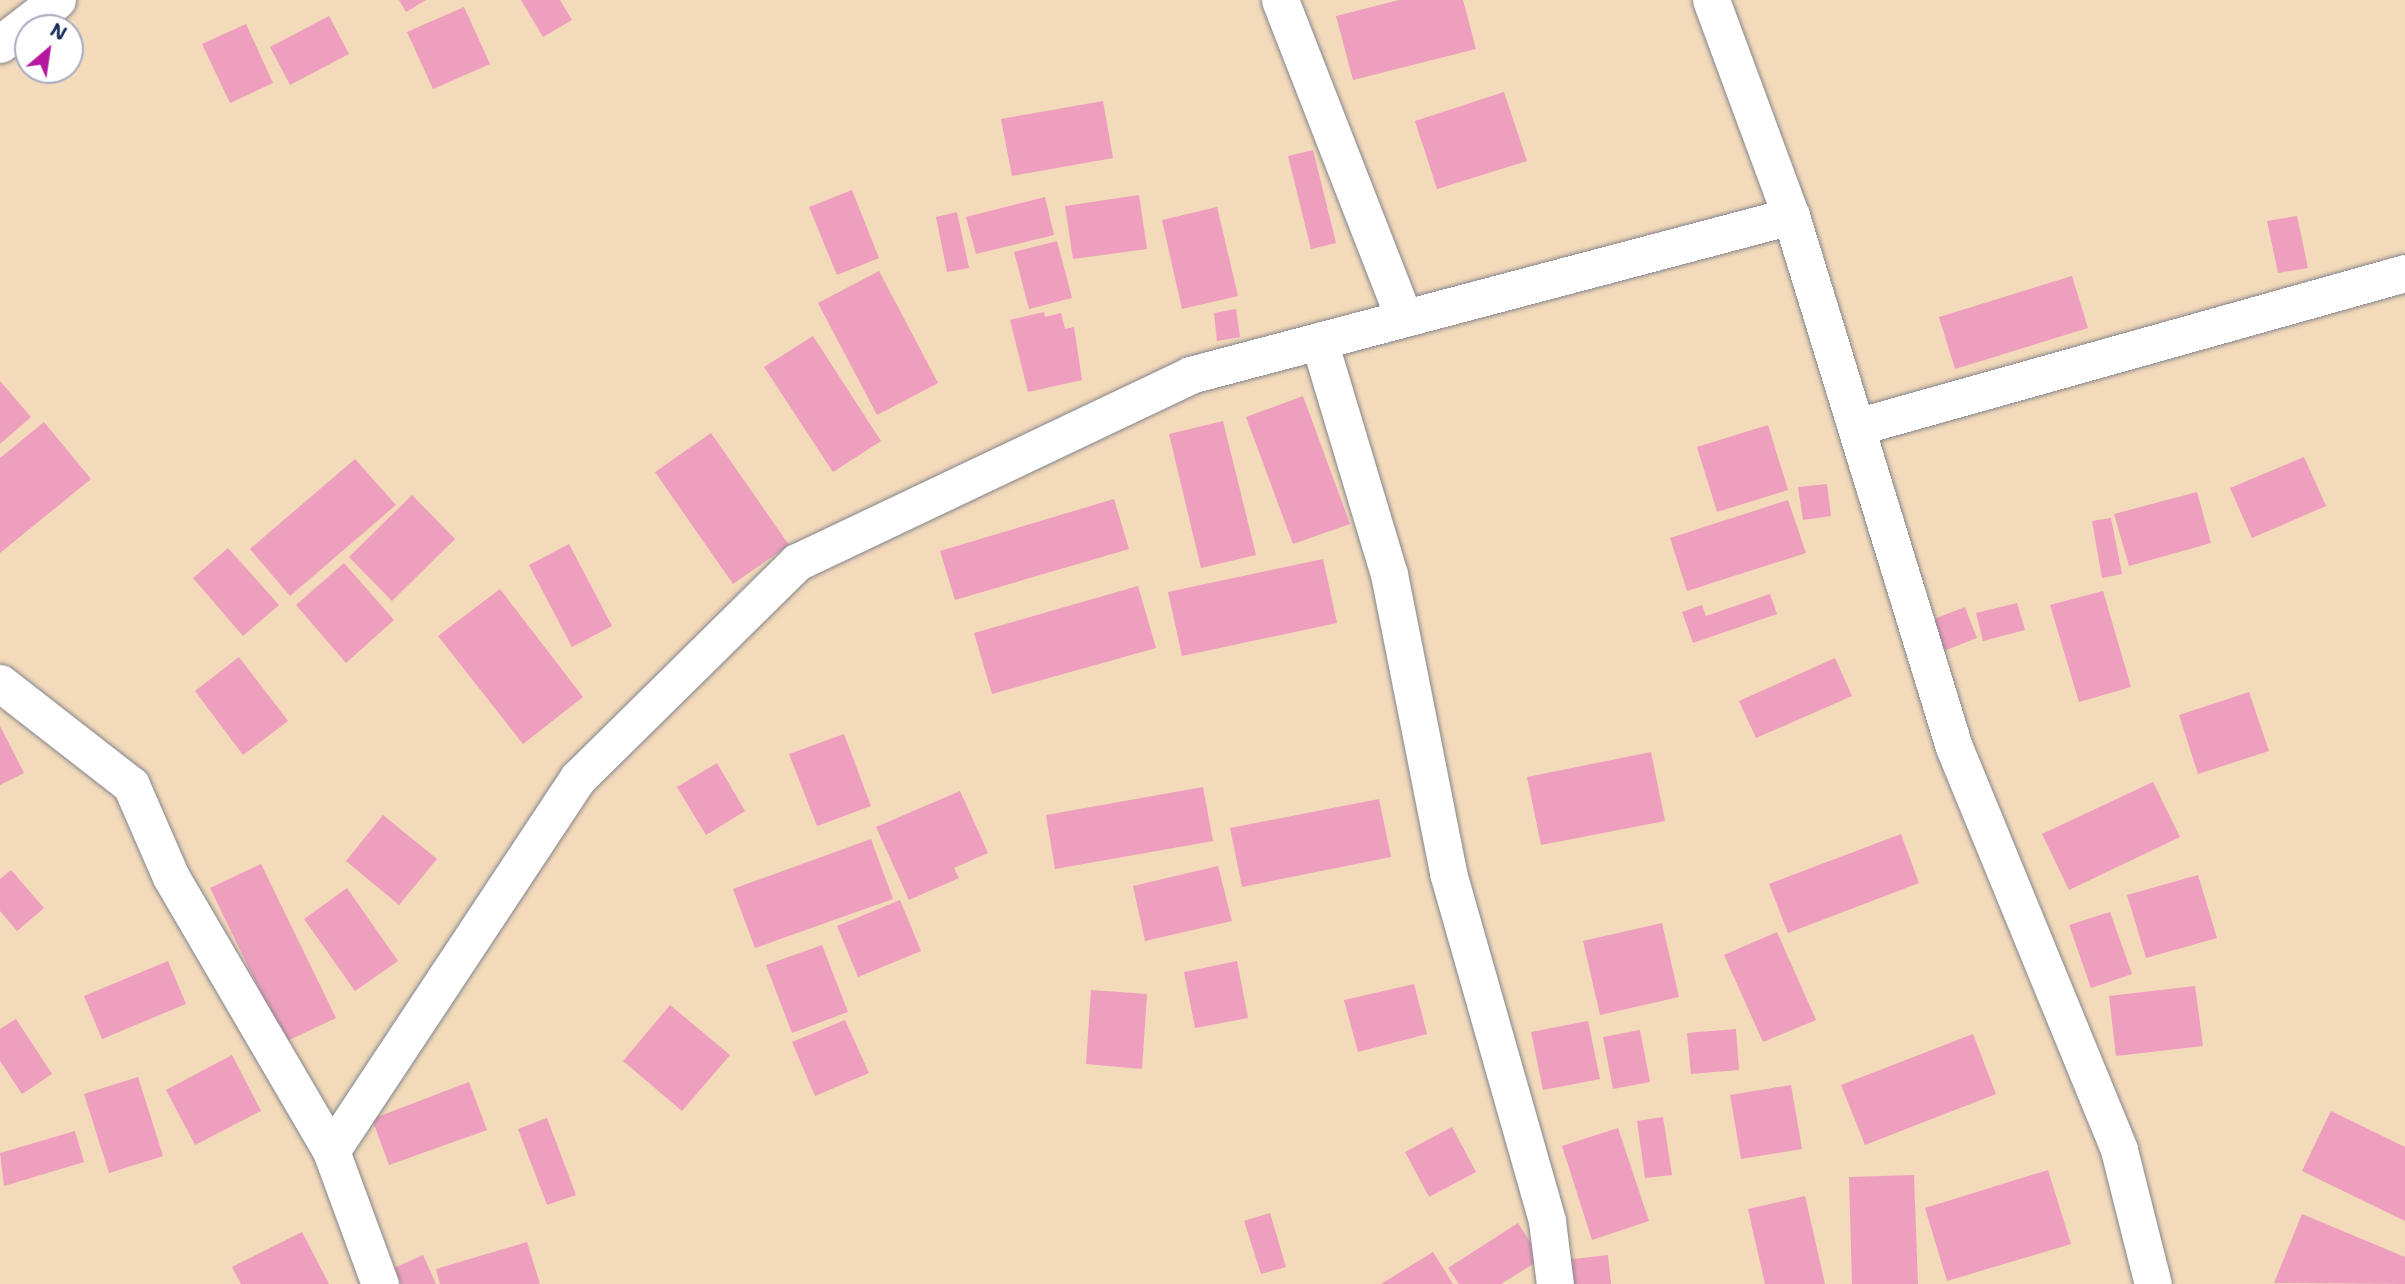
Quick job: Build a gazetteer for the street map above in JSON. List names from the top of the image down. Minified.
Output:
{"north":"top right"}
